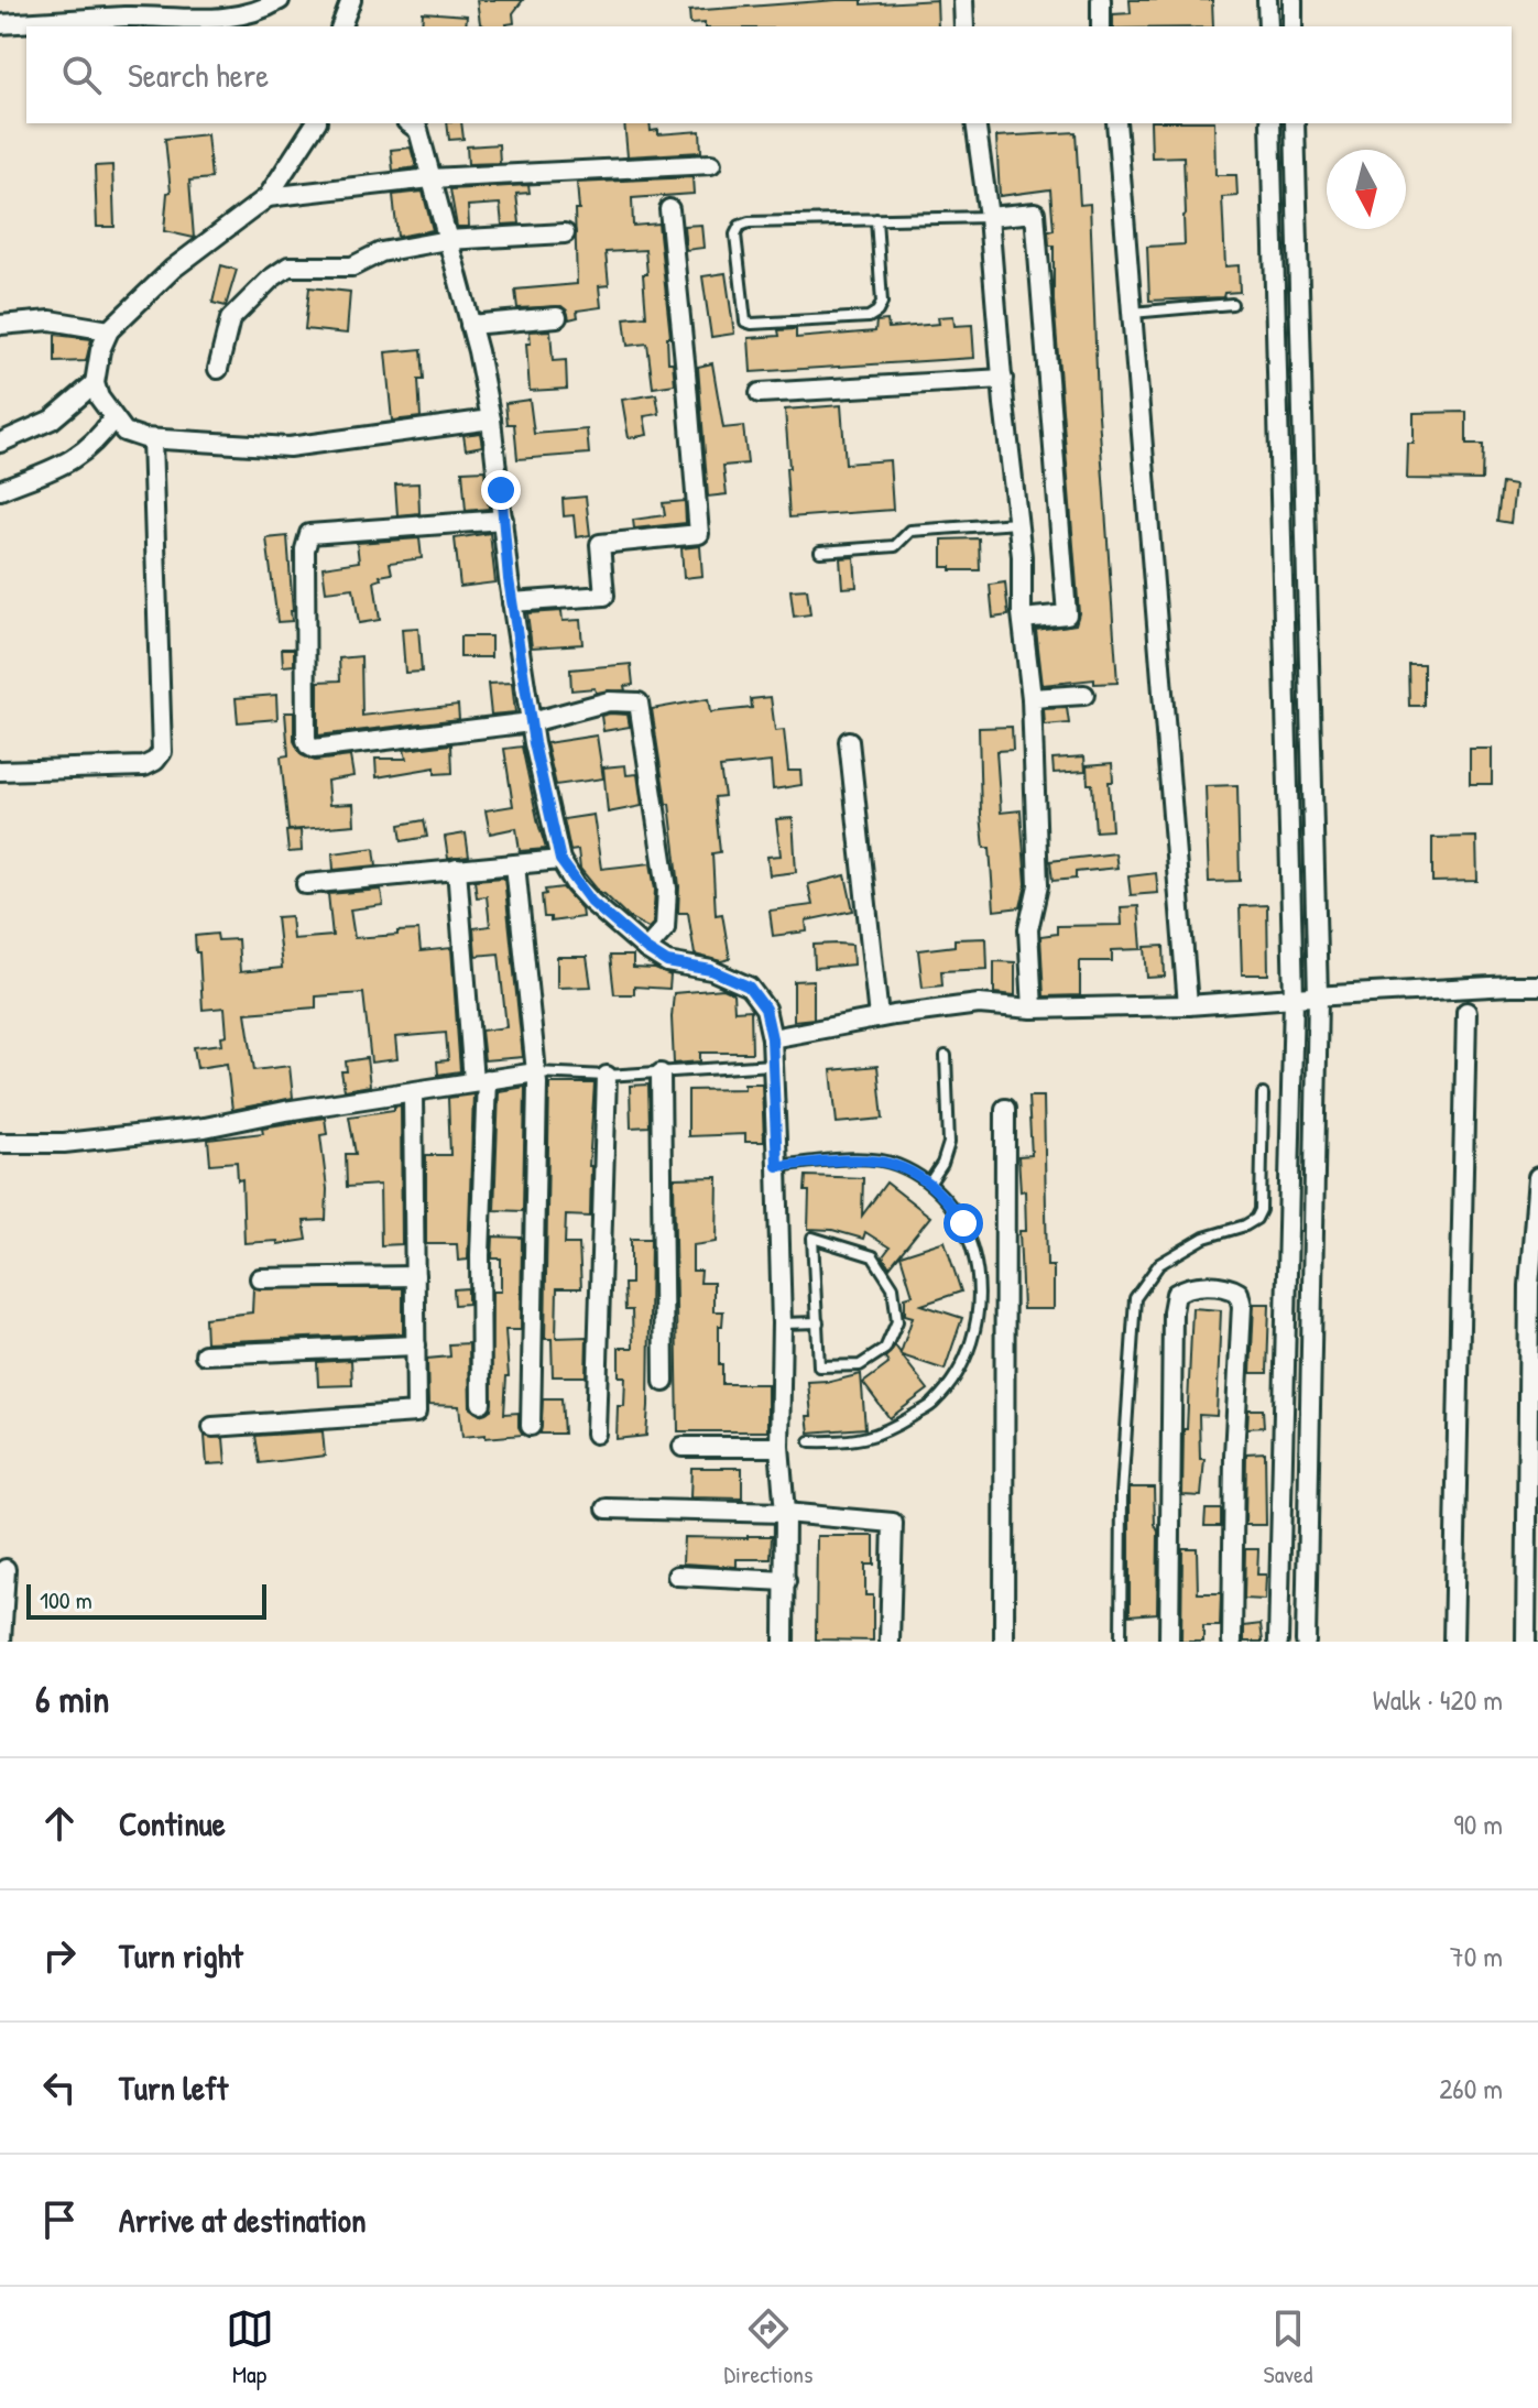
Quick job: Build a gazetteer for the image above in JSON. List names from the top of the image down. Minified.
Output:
{"scale_bar":"100 m","north":"bottom","page":{"search":"Search here","scale":"100 m","heading":["6 min","Walk · 420 m"],"list":[["Continue","90 m"],["Turn right","70 m"],["Turn left","260 m"],"Arrive at destination"],"nav":["Map","Directions","Saved"]}}
